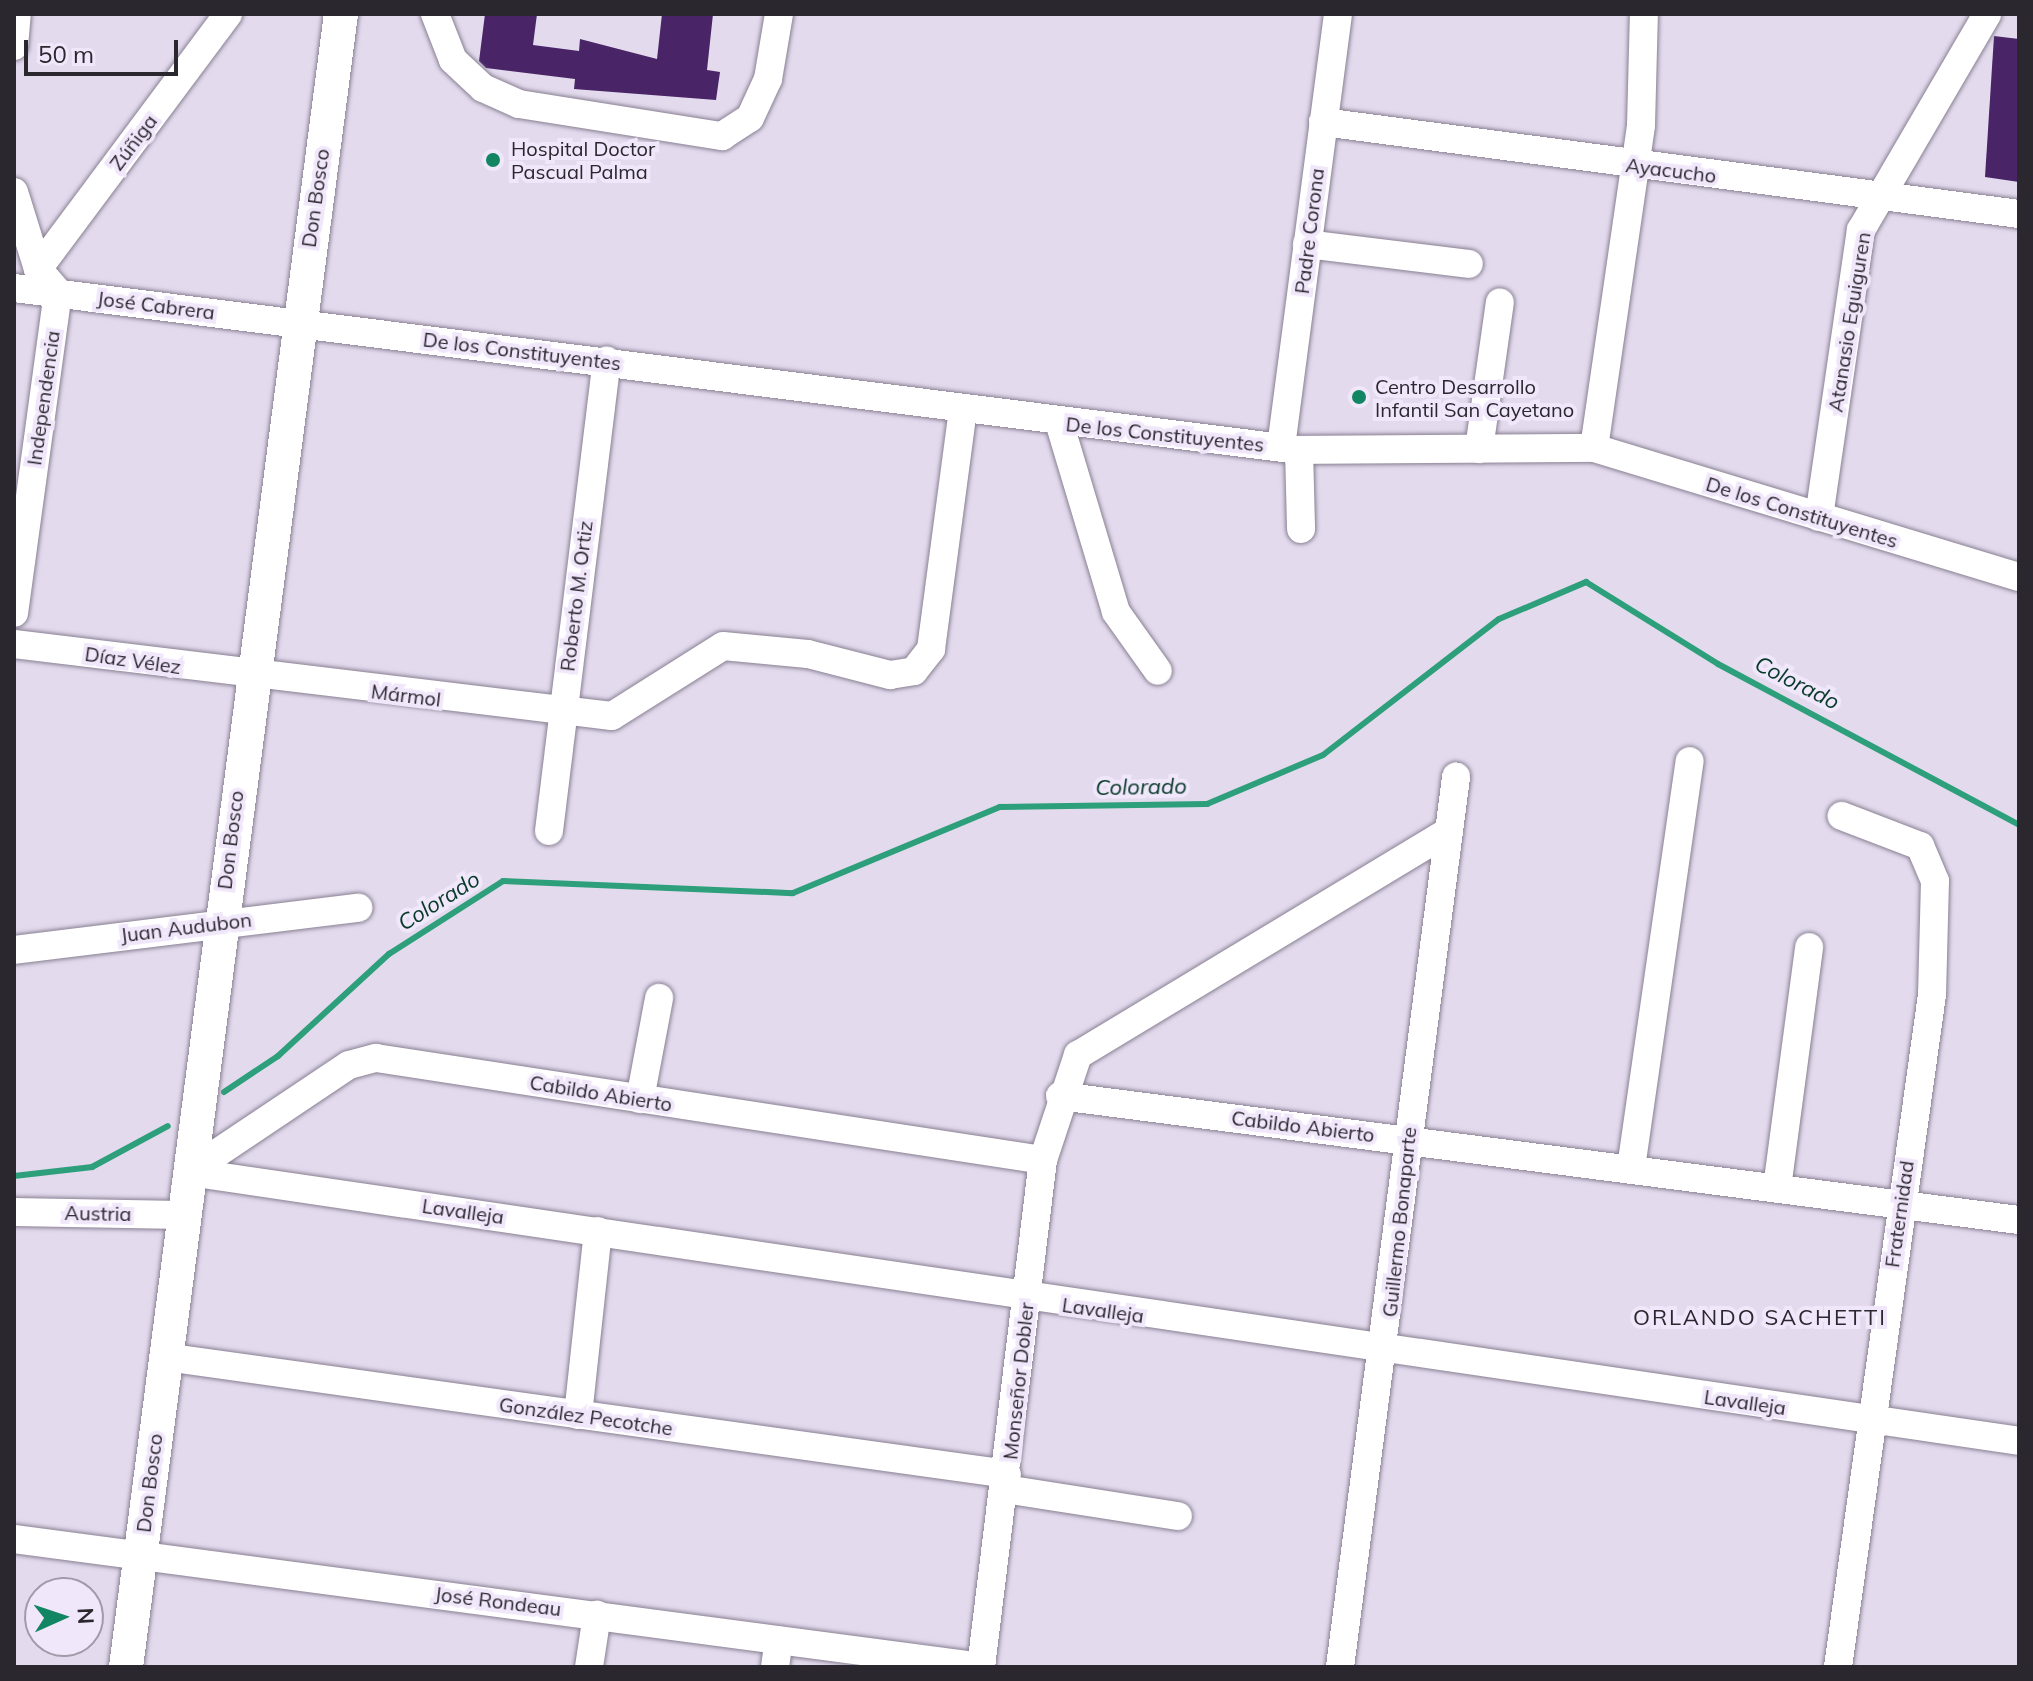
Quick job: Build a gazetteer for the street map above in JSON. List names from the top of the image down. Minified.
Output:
{"streets":{"main road":["Don Bosco"],"street":["Zúñiga","Ayacucho","Padre Corona","José Cabrera","Atanasio Eguiguren","De los Constituyentes","Independencia","Roberto M. Ortiz","Díaz Vélez","Mármol","Juan Audubon","Cabildo Abierto","Lavalleja","Austria","Fraternidad","Guillermo Bonaparte","Monseñor Dobler","González Pecotche","José Rondeau"]},"crossings":[["Ayacucho","Padre Corona"],["Ayacucho","Atanasio Eguiguren"],["Don Bosco","José Cabrera"],["Don Bosco","De los Constituyentes"],["Don Bosco","Díaz Vélez"],["Don Bosco","Mármol"],["Don Bosco","Juan Audubon"],["Don Bosco","Cabildo Abierto"],["Don Bosco","Lavalleja"],["Don Bosco","Austria"],["Don Bosco","González Pecotche"],["Don Bosco","José Rondeau"],["Padre Corona","De los Constituyentes"],["José Cabrera","De los Constituyentes"],["José Cabrera","Independencia"],["Atanasio Eguiguren","De los Constituyentes"],["De los Constituyentes","Roberto M. Ortiz"],["De los Constituyentes","Mármol"],["Roberto M. Ortiz","Mármol"],["Díaz Vélez","Mármol"],["Cabildo Abierto","Lavalleja"],["Cabildo Abierto","Fraternidad"],["Cabildo Abierto","Guillermo Bonaparte"],["Cabildo Abierto","Monseñor Dobler"],["Lavalleja","Fraternidad"],["Lavalleja","Guillermo Bonaparte"],["Lavalleja","Monseñor Dobler"],["Monseñor Dobler","González Pecotche"],["Monseñor Dobler","José Rondeau"]],"districts":["ORLANDO SACHETTI"],"water":["Colorado"],"places":["Hospital Doctor Pascual Palma","Centro Desarrollo Infantil San Cayetano"],"scale_bar":"50 m","north":"right"}
